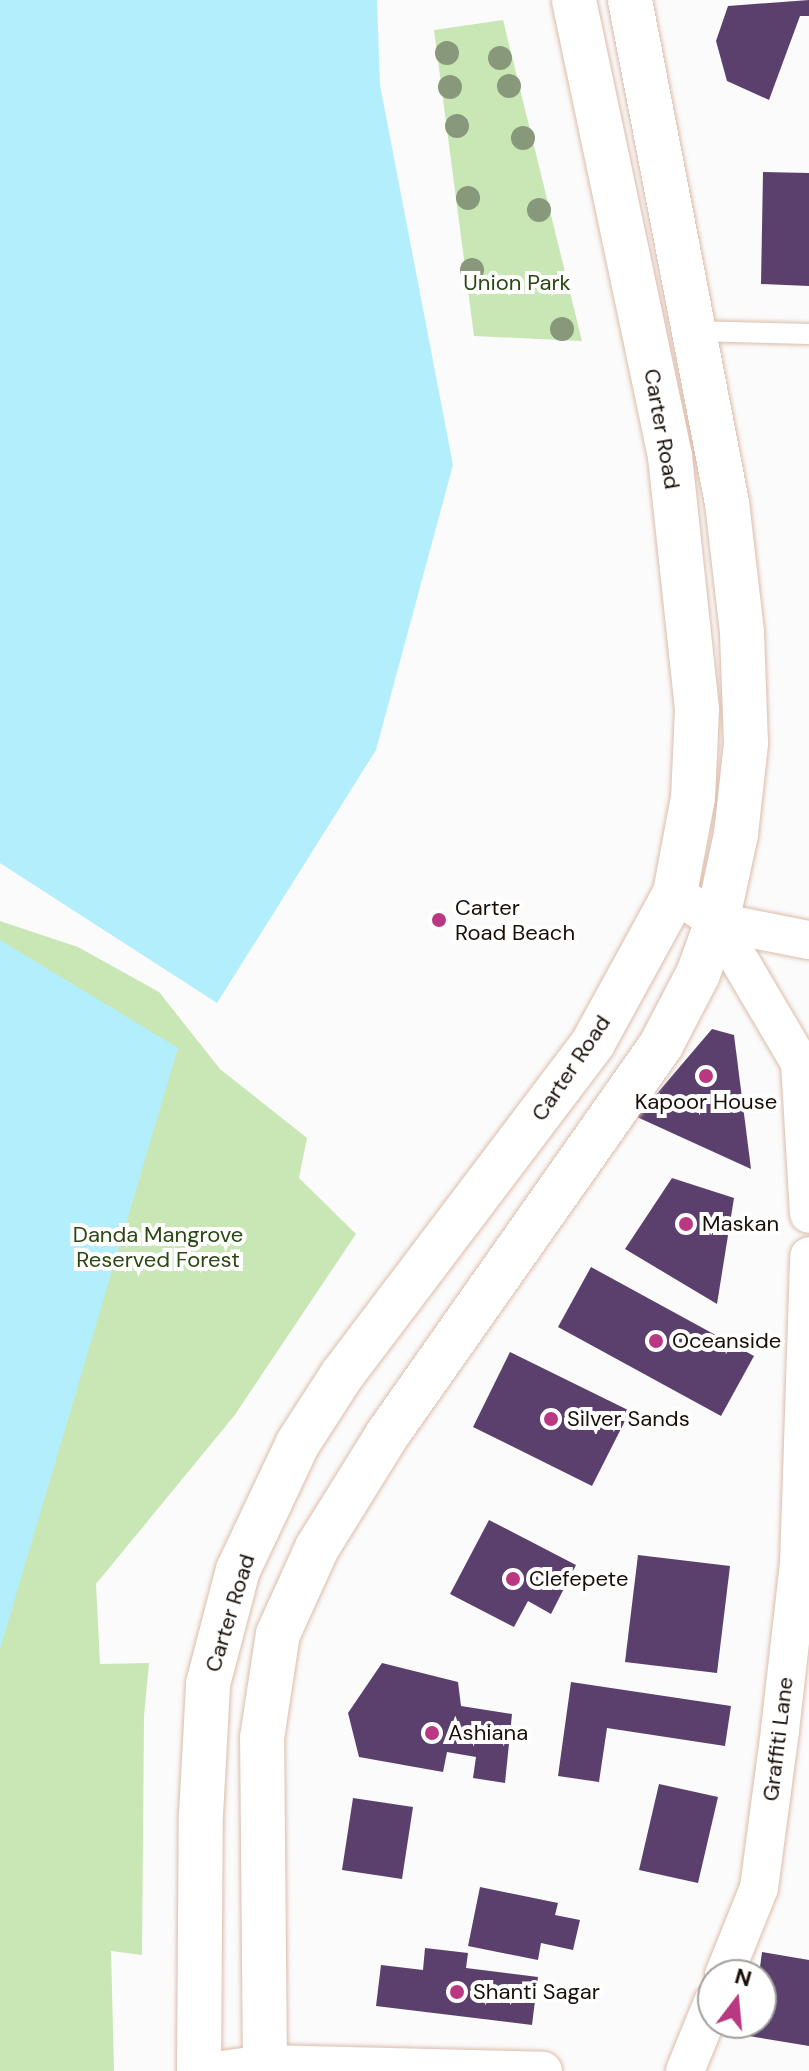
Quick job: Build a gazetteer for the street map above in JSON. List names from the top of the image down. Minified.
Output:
{"streets":{"main road":["Carter Road"],"street":["Graffiti Lane"]},"parks":["Union Park","Danda Mangrove Reserved Forest"],"places":["Carter Road Beach","Kapoor House","Maskan","Oceanside","Silver Sands","Clefepete","Ashiana","Shanti Sagar"],"north":"top"}
